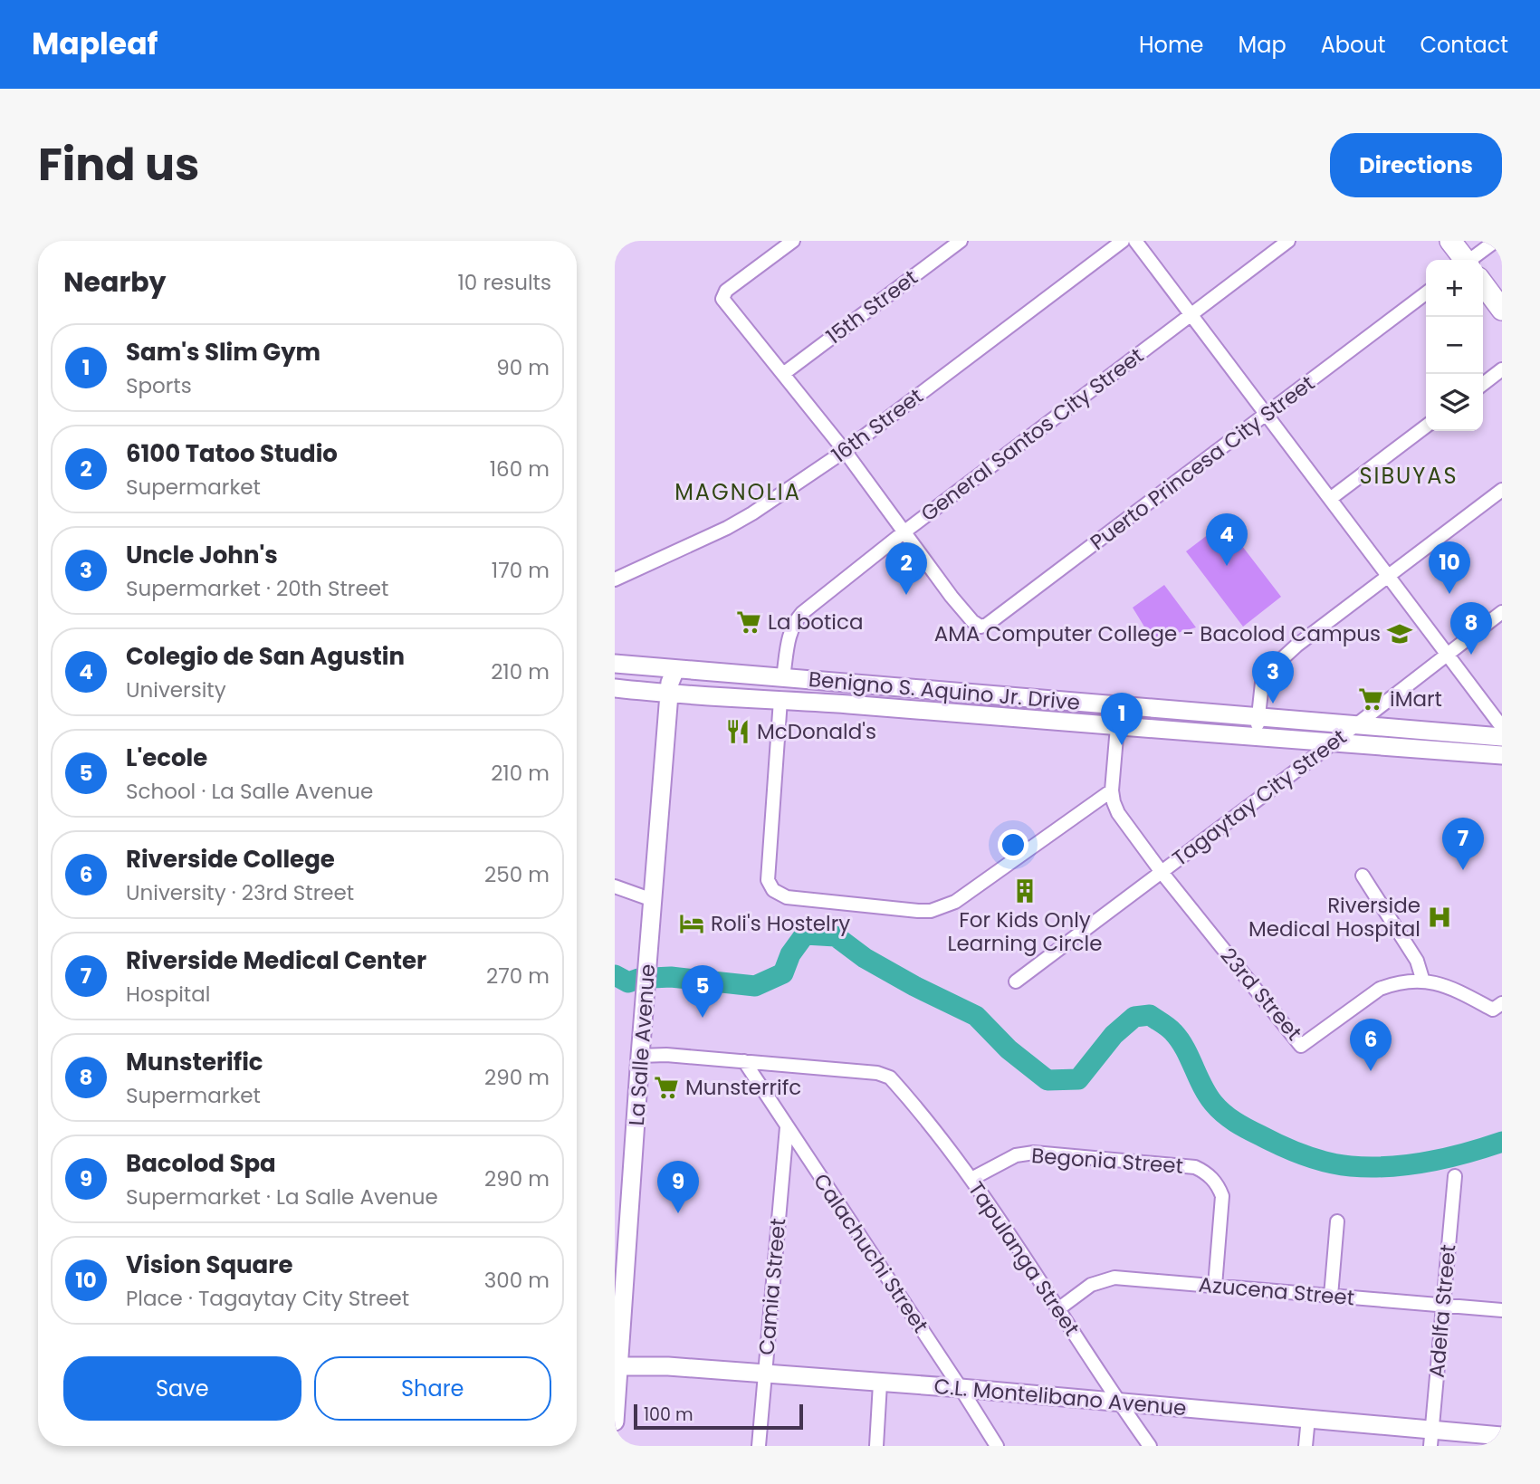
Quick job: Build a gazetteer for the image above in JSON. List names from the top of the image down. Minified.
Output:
{"streets":{"main road":["Benigno S. Aquino Jr. Drive","La Salle Avenue","C.L. Montelibano Avenue"],"street":["15th Street","16th Street","General Santos City Street","Puerto Princesa City Street","Tagaytay City Street","23rd Street","Begonia Street","Calachuchi Street","Tapulanga Street","Camia Street","Azucena Street","Adelfa Street"]},"crossings":[["General Santos City Street","Puerto Princesa City Street"],["General Santos City Street","Benigno S. Aquino Jr. Drive"],["Benigno S. Aquino Jr. Drive","Tagaytay City Street"],["Benigno S. Aquino Jr. Drive","La Salle Avenue"],["Tagaytay City Street","23rd Street"],["La Salle Avenue","C.L. Montelibano Avenue"],["Begonia Street","Tapulanga Street"],["Begonia Street","Azucena Street"],["Calachuchi Street","Tapulanga Street"],["Calachuchi Street","Camia Street"],["Calachuchi Street","C.L. Montelibano Avenue"],["Tapulanga Street","Azucena Street"],["Tapulanga Street","C.L. Montelibano Avenue"],["Camia Street","C.L. Montelibano Avenue"],["Azucena Street","Adelfa Street"],["Adelfa Street","C.L. Montelibano Avenue"]],"districts":["SIBUYAS","MAGNOLIA"],"places":{"supermarket":["La botica","iMart","Munsterrifc"],"school or university":["AMA Computer College - Bacolod Campus"],"restaurant":["McDonald's"],"building":["For Kids Only Learning Circle"],"hospital":["Riverside Medical Hospital"],"hotel":["Roli's Hostelry"]},"scale_bar":"100 m","page":{"header":"Mapleaf","nav":["Home","Map","About","Contact"],"title":"Find us","buttons":["Directions",["Save","Share"]],"heading":["Nearby","10 results"],"map_buttons":["+","−"],"list":[{"mark":"1","name":"Sam's Slim Gym","note":"Sports","value":"90 m"},{"mark":"2","name":"6100 Tatoo Studio","note":"Supermarket","value":"160 m"},{"mark":"3","name":"Uncle John's","note":"Supermarket · 20th Street","value":"170 m"},{"mark":"4","name":"Colegio de San Agustin","note":"University","value":"210 m"},{"mark":"5","name":"L'ecole","note":"School · La Salle Avenue","value":"210 m"},{"mark":"6","name":"Riverside College","note":"University · 23rd Street","value":"250 m"},{"mark":"7","name":"Riverside Medical Center","note":"Hospital","value":"270 m"},{"mark":"8","name":"Munsterific","note":"Supermarket","value":"290 m"},{"mark":"9","name":"Bacolod Spa","note":"Supermarket · La Salle Avenue","value":"290 m"},{"mark":"10","name":"Vision Square","note":"Place · Tagaytay City Street","value":"300 m"}],"pins":["4","10","2","8","3","1","7","5","6","9"],"scale":"100 m"}}
